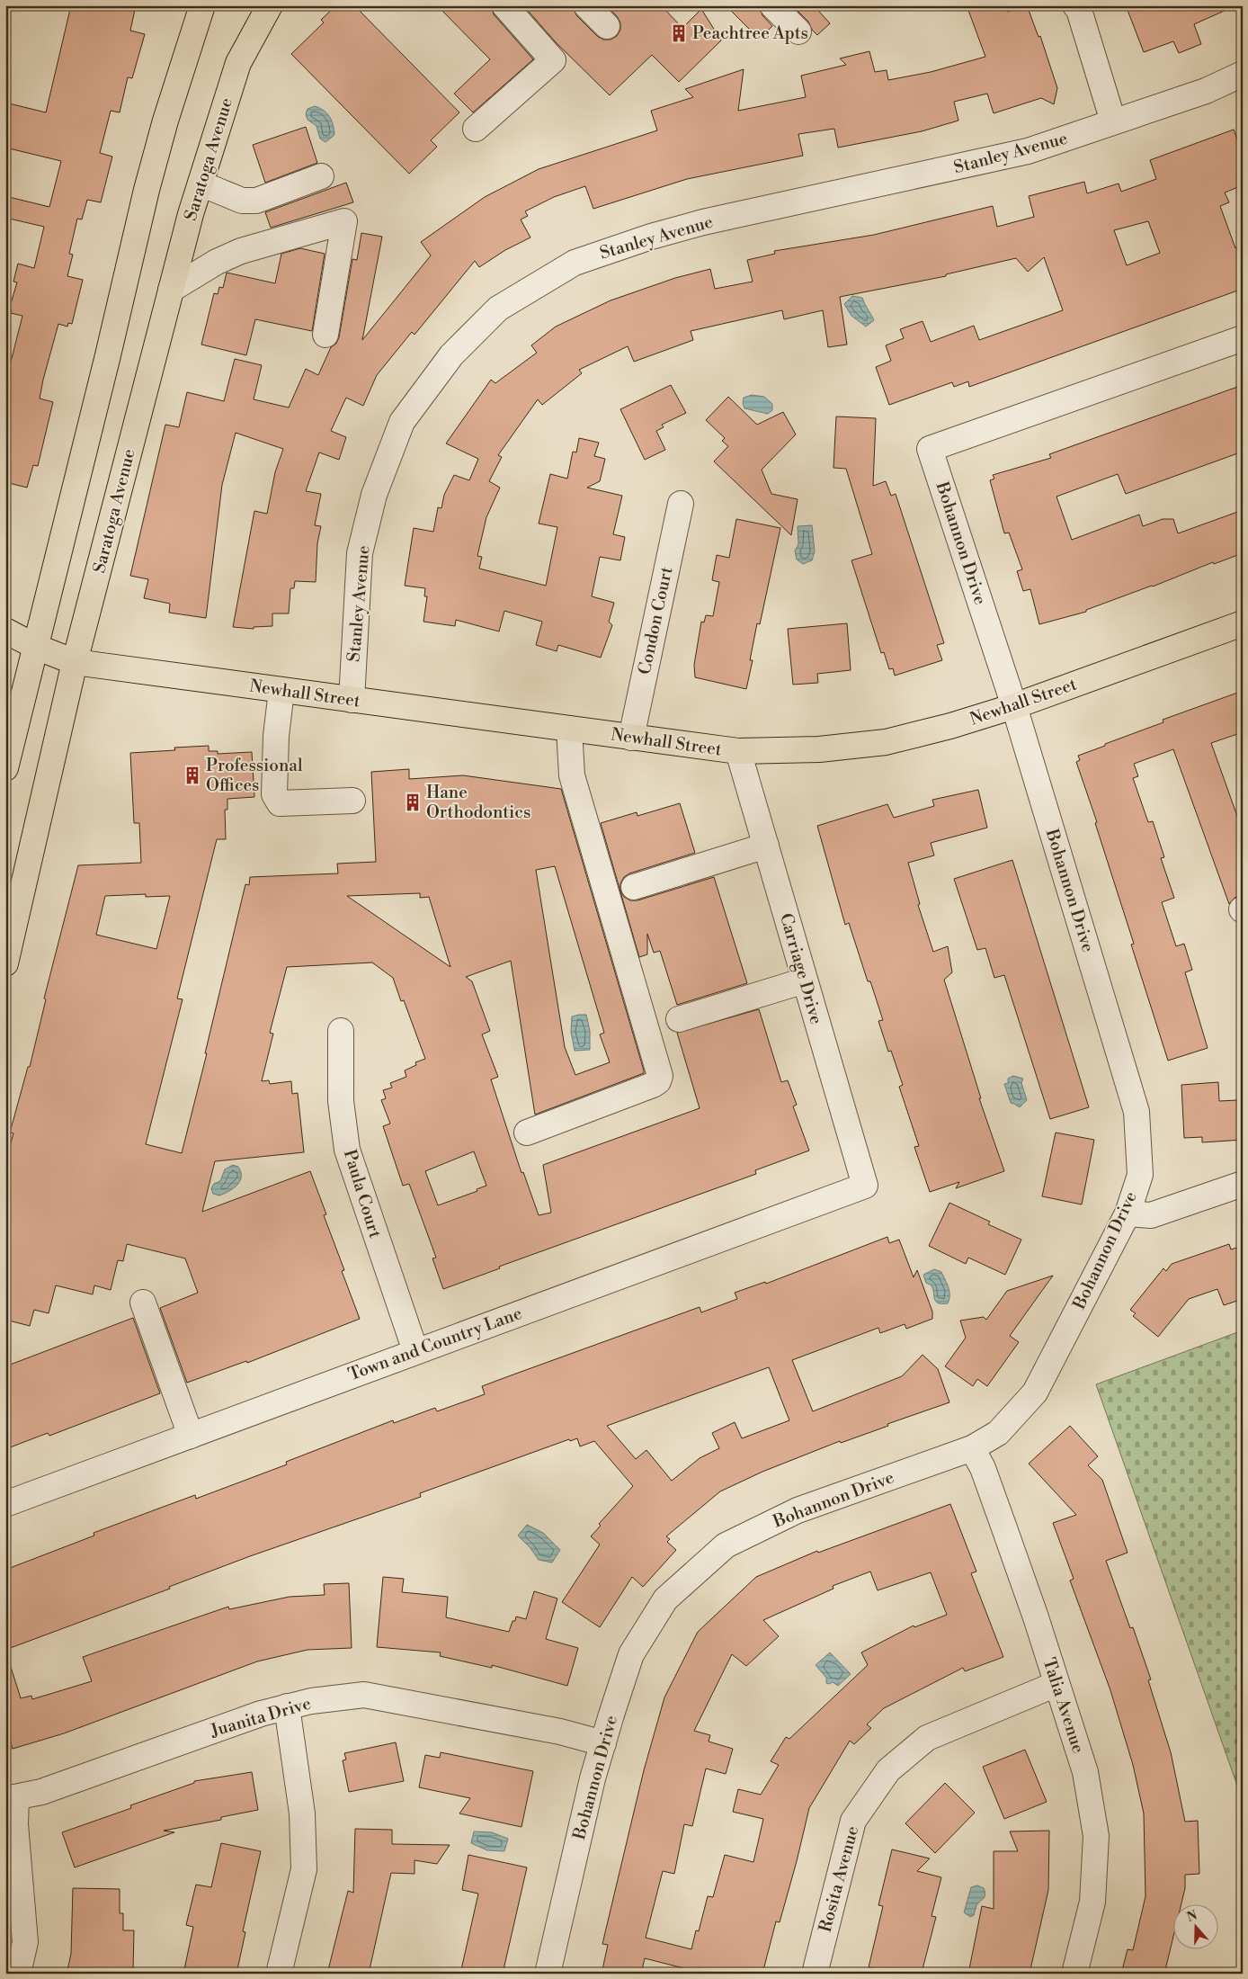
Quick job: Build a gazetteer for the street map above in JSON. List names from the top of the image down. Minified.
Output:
{"streets":{"main road":["Saratoga Avenue","Newhall Street"],"street":["Stanley Avenue","Bohannon Drive","Condon Court","Carriage Drive","Paula Court","Town and Country Lane","Talia Avenue","Juanita Drive","Rosita Avenue"]},"crossings":[["Stanley Avenue","Newhall Street"],["Saratoga Avenue","Newhall Street"],["Bohannon Drive","Newhall Street"],["Bohannon Drive","Talia Avenue"],["Bohannon Drive","Juanita Drive"],["Condon Court","Newhall Street"],["Newhall Street","Carriage Drive"],["Carriage Drive","Town and Country Lane"],["Paula Court","Town and Country Lane"],["Talia Avenue","Rosita Avenue"]],"places":{"building":["Peachtree Apts","Professional Offices","Hane Orthodontics"]},"north":"top"}
